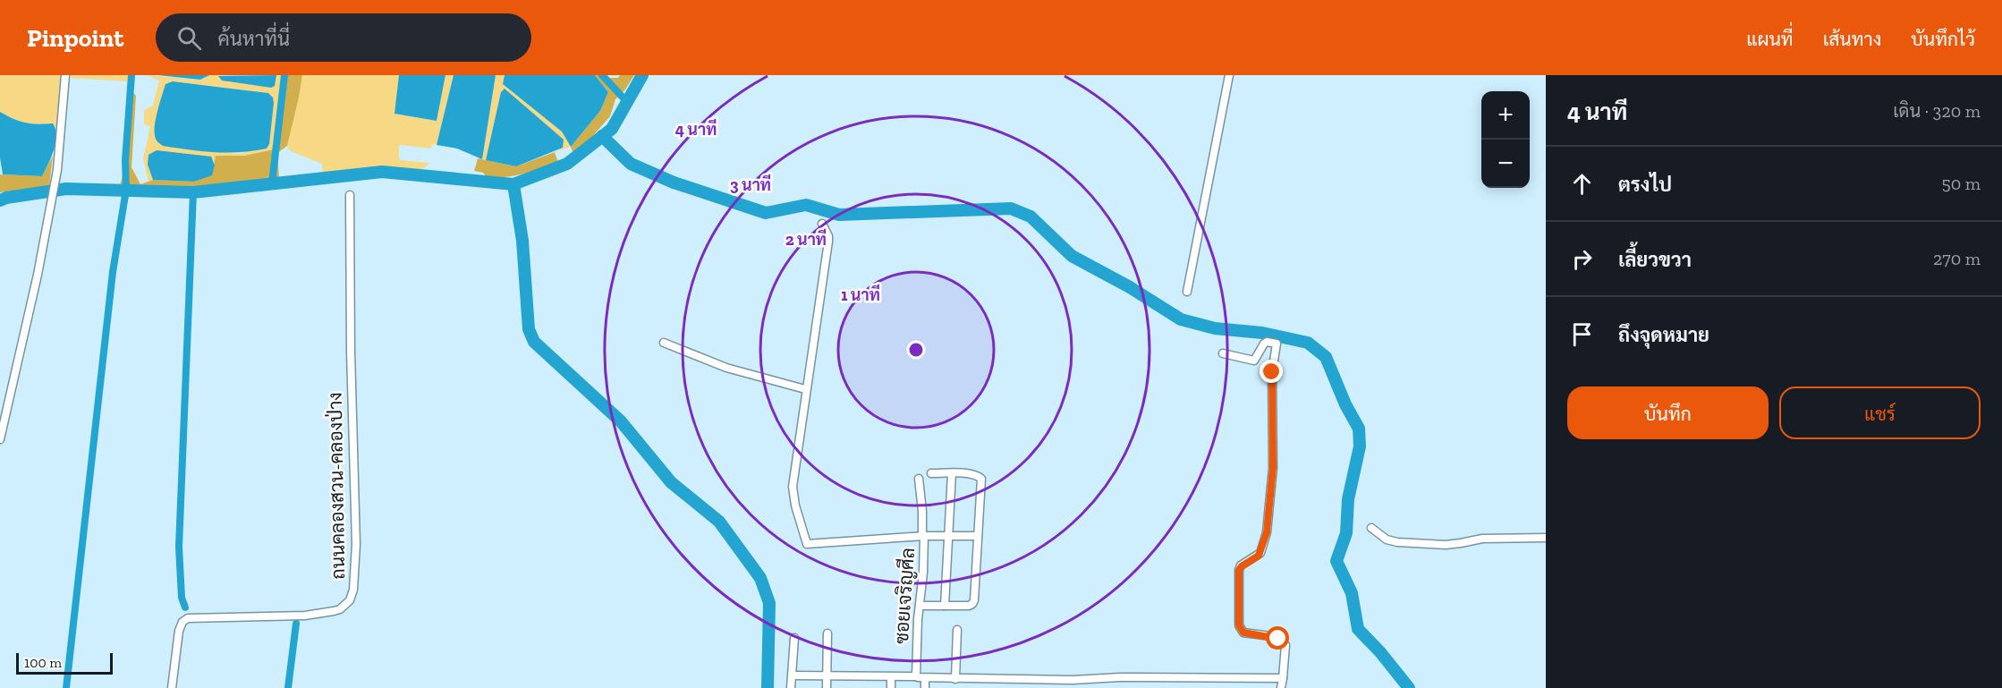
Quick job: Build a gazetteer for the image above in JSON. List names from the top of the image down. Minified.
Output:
{"streets":{"street":["ถนนคลองสวน-คลองป่าง","ซอยเจริญศีล"]},"scale_bar":"100 m","page":{"header":"Pinpoint","search":"ค้นหาที่นี่","nav":["แผนที่","เส้นทาง","บันทึกไว้"],"heading":["4 นาที","เดิน · 320 m"],"map_buttons":["+","−"],"list":[["ตรงไป","50 m"],["เลี้ยวขวา","270 m"],"ถึงจุดหมาย"],"buttons":["บันทึก","แชร์"],"scale":"100 m"},"rings":["4 นาที","3 นาที","2 นาที","1 นาที"]}
